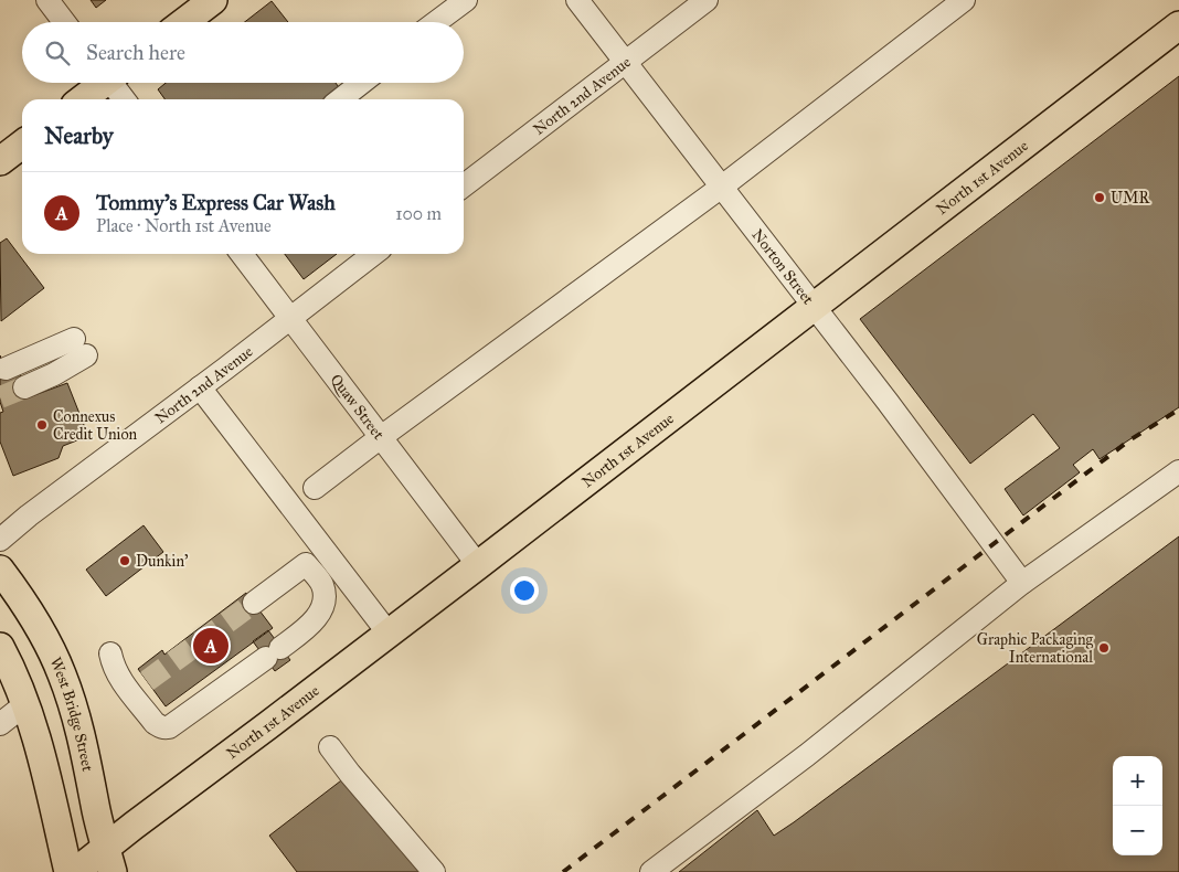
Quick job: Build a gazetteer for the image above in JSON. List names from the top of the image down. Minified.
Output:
{"streets":{"main road":["North 1st Avenue","West Bridge Street"],"street":["North 2nd Avenue","Norton Street","Quaw Street"]},"crossings":[["North 2nd Avenue","Norton Street"],["North 2nd Avenue","Quaw Street"],["North 1st Avenue","Norton Street"],["North 1st Avenue","Quaw Street"],["North 1st Avenue","West Bridge Street"]],"places":["UMR","Connexus Credit Union","Dunkin'","Graphic Packaging International"],"page":{"search":"Search here","heading":"Nearby","list":[{"mark":"A","name":"Tommy's Express Car Wash","note":"Place · North 1st Avenue","value":"100 m"}],"pins":"A","map_buttons":["+","−"]}}
